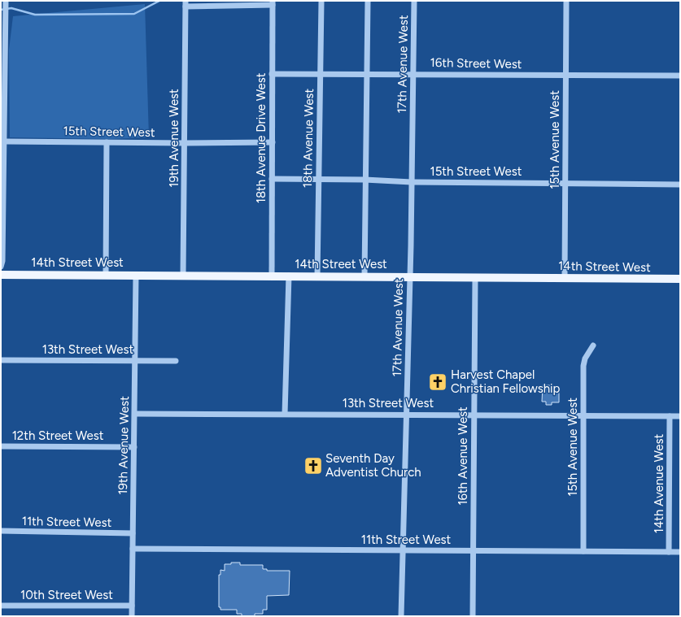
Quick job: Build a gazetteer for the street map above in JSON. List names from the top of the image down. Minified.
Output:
{"streets":{"main road":["14th Street West"],"street":["16th Street West","17th Avenue West","15th Street West","19th Avenue West","18th Avenue Drive West","18th Avenue West","15th Avenue West","13th Street West","12th Street West","16th Avenue West","14th Avenue West","11th Street West","10th Street West"]},"crossings":[["16th Street West","17th Avenue West"],["16th Street West","18th Avenue Drive West"],["16th Street West","18th Avenue West"],["16th Street West","15th Avenue West"],["17th Avenue West","15th Street West"],["17th Avenue West","14th Street West"],["17th Avenue West","13th Street West"],["17th Avenue West","11th Street West"],["15th Street West","19th Avenue West"],["15th Street West","18th Avenue Drive West"],["15th Street West","18th Avenue West"],["15th Street West","15th Avenue West"],["19th Avenue West","14th Street West"],["19th Avenue West","13th Street West"],["19th Avenue West","12th Street West"],["19th Avenue West","11th Street West"],["19th Avenue West","10th Street West"],["18th Avenue Drive West","14th Street West"],["18th Avenue West","14th Street West"],["15th Avenue West","14th Street West"],["15th Avenue West","13th Street West"],["15th Avenue West","11th Street West"],["14th Street West","16th Avenue West"],["13th Street West","16th Avenue West"],["13th Street West","14th Avenue West"],["16th Avenue West","11th Street West"],["14th Avenue West","11th Street West"]],"places":{"church":["Harvest Chapel Christian Fellowship","Seventh Day Adventist Church"]}}
